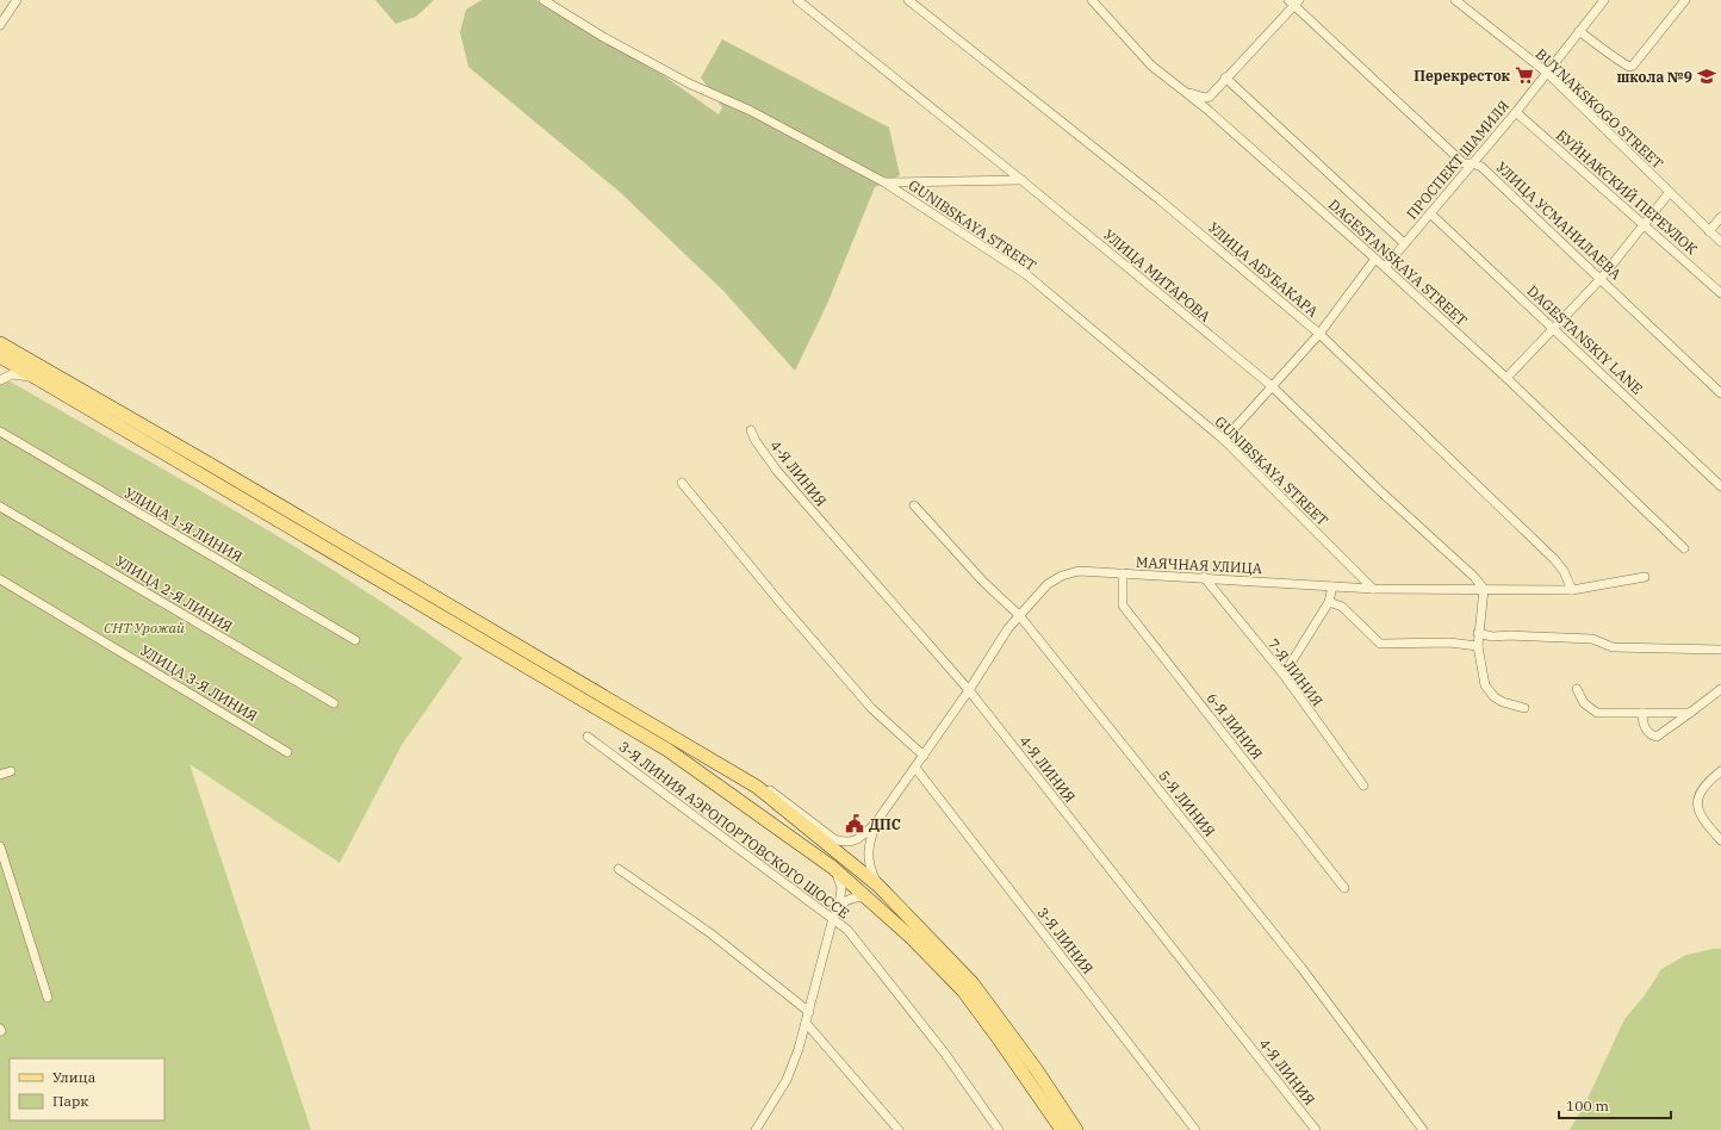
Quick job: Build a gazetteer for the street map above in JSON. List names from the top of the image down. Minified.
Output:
{"streets":{"street":["BUYNAKSKOGO STREET","ПРОСПЕКТ ШАМИЛЯ","БУЙНАКСКИЙ ПЕРЕУЛОК","УЛИЦА УСМАНИЛАЕВА","GUNIBSKAYA STREET","DAGESTANSKAYA STREET","УЛИЦА АБУБАКАРА","УЛИЦА МИТАРОВА","DAGESTANSKIY LANE","4-Я ЛИНИЯ","УЛИЦА 1-Я ЛИНИЯ","МАЯЧНАЯ УЛИЦА","УЛИЦА 2-Я ЛИНИЯ","7-Я ЛИНИЯ","УЛИЦА 3-Я ЛИНИЯ","6-Я ЛИНИЯ","5-Я ЛИНИЯ","3-Я ЛИНИЯ АЭРОПОРТОВСКОГО ШОССЕ","3-Я ЛИНИЯ"]},"crossings":[["BUYNAKSKOGO STREET","ПРОСПЕКТ ШАМИЛЯ"],["ПРОСПЕКТ ШАМИЛЯ","БУЙНАКСКИЙ ПЕРЕУЛОК"],["ПРОСПЕКТ ШАМИЛЯ","УЛИЦА УСМАНИЛАЕВА"],["ПРОСПЕКТ ШАМИЛЯ","DAGESTANSKAYA STREET"],["ПРОСПЕКТ ШАМИЛЯ","DAGESTANSKIY LANE"],["GUNIBSKAYA STREET","МАЯЧНАЯ УЛИЦА"],["УЛИЦА АБУБАКАРА","МАЯЧНАЯ УЛИЦА"],["УЛИЦА МИТАРОВА","МАЯЧНАЯ УЛИЦА"],["4-Я ЛИНИЯ","МАЯЧНАЯ УЛИЦА"],["МАЯЧНАЯ УЛИЦА","7-Я ЛИНИЯ"],["МАЯЧНАЯ УЛИЦА","6-Я ЛИНИЯ"],["МАЯЧНАЯ УЛИЦА","5-Я ЛИНИЯ"],["МАЯЧНАЯ УЛИЦА","3-Я ЛИНИЯ"]],"parks":["СНТ Урожай"],"places":{"supermarket":["Перекресток"],"school or university":["школа №9"],"public building":["ДПС"]},"legend":["Улица","Парк"],"scale_bar":"100 m"}
